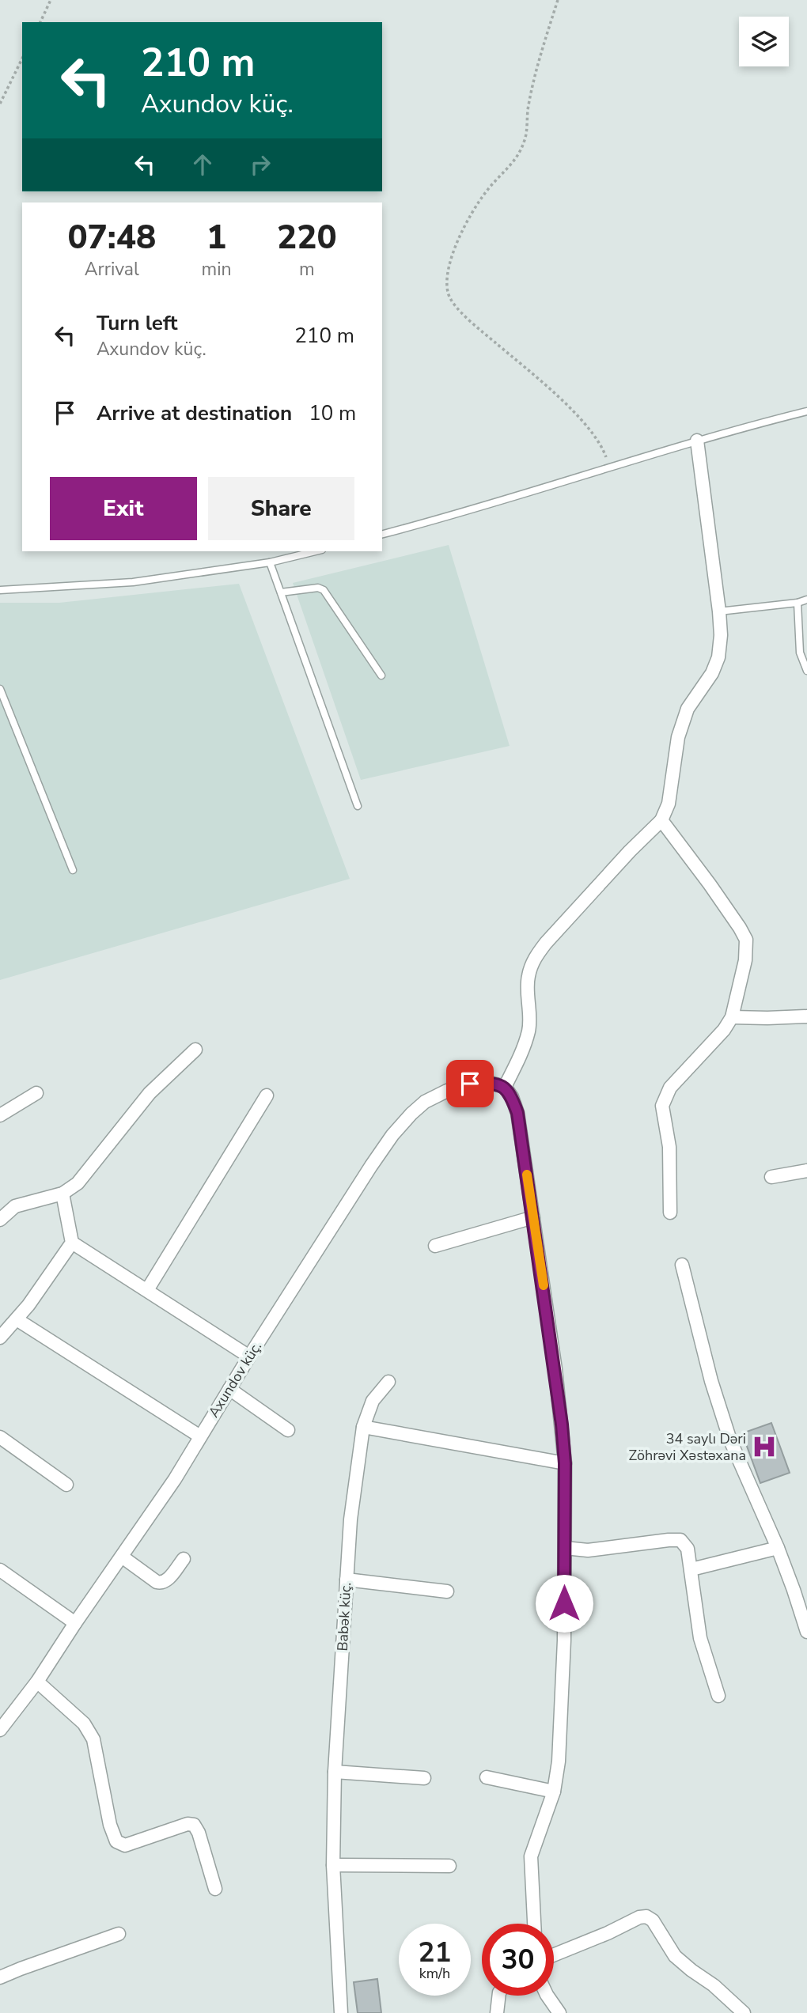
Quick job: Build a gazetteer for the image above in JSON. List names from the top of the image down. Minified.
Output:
{"streets":{"street":["Axundov küç.","Babək küç."]},"places":{"hospital":["34 saylı Dəri Zöhrəvi Xəstəxana"]},"page":{"turn":["210 m","Axundov küç."],"eta":["07:48","Arrival","1","min","220","m"],"list":[{"name":"Turn left","note":"Axundov küç.","value":"210 m"},{"name":"Arrive at destination","value":"10 m"}],"buttons":["Exit","Share"],"speed":"21 km/h","limit":"30"}}
